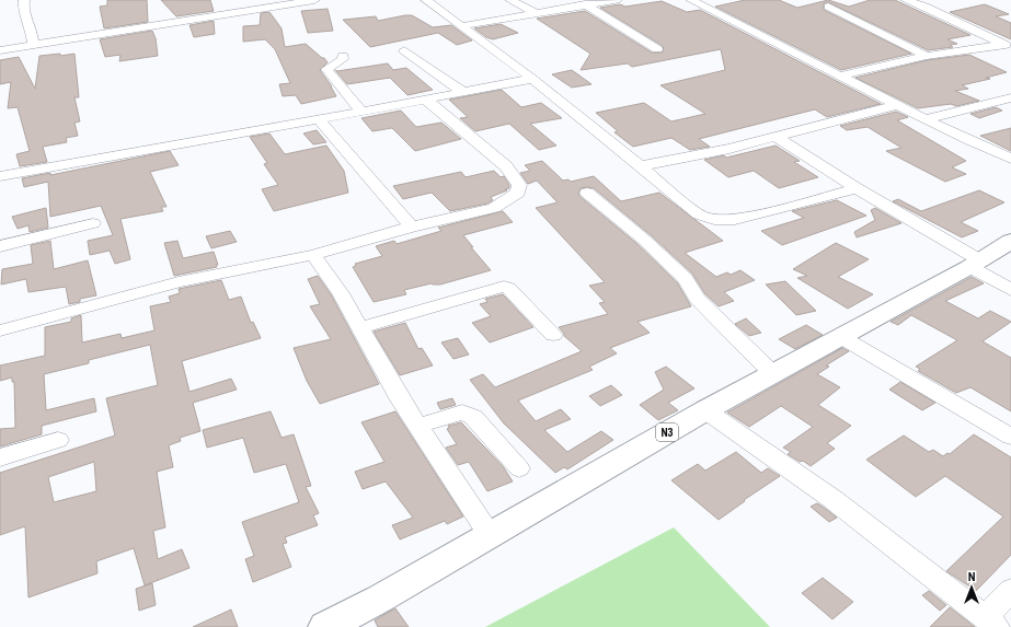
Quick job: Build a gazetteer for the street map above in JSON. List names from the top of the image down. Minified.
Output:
{"streets":{"main road":["N3"]},"north":"top"}
